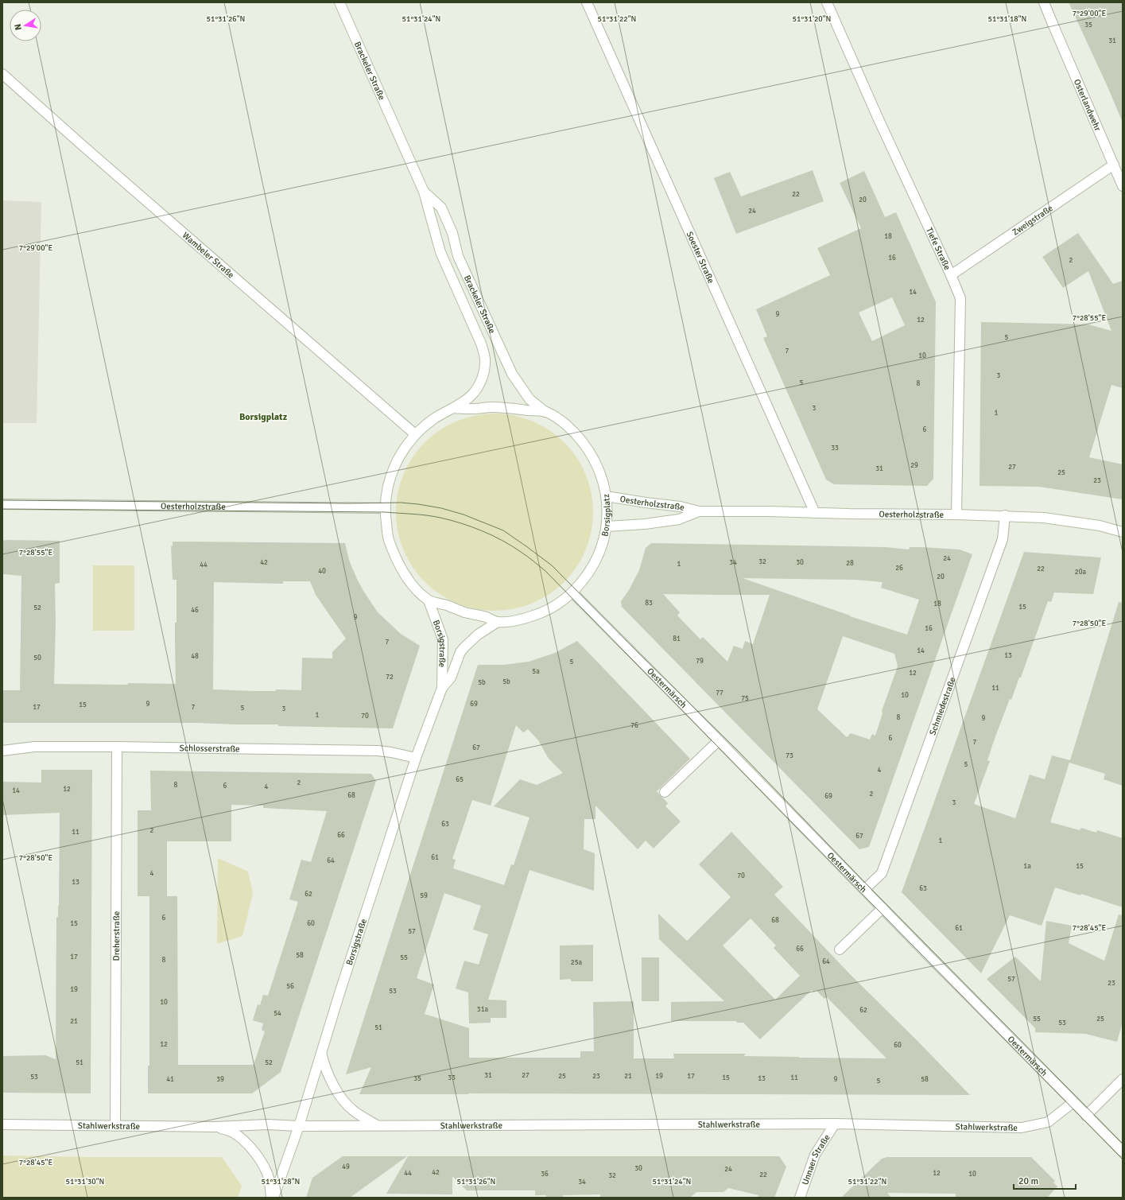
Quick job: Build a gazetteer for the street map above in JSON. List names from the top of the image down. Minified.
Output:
{"streets":{"street":["Brackeler Straße","Osterlandwehr","Zweigstraße","Tiefe Straße","Wambeler Straße","Soester Straße","Oesterholzstraße","Borsigplatz","Borsigstraße","Oestermärsch","Schmiedestraße","Schlosserstraße","Dreherstraße","Stahlwerkstraße","Unnaer Straße"]},"crossings":[["Brackeler Straße","Borsigplatz"],["Osterlandwehr","Zweigstraße"],["Zweigstraße","Tiefe Straße"],["Tiefe Straße","Oesterholzstraße"],["Wambeler Straße","Borsigplatz"],["Soester Straße","Oesterholzstraße"],["Oesterholzstraße","Borsigplatz"],["Oesterholzstraße","Schmiedestraße"],["Borsigplatz","Borsigstraße"],["Borsigplatz","Oestermärsch"],["Borsigstraße","Schlosserstraße"],["Borsigstraße","Stahlwerkstraße"],["Oestermärsch","Schmiedestraße"],["Oestermärsch","Stahlwerkstraße"],["Schlosserstraße","Dreherstraße"],["Dreherstraße","Stahlwerkstraße"],["Stahlwerkstraße","Unnaer Straße"]],"districts":["Borsigplatz"],"house_numbers":["35","31","22","20","24","18","16","2","14","9","12","5","7","10","3","5","8","3","1","6","33","29","27","31","25","23","24","32","42","34","30","28","1","44","26","22","40","20a","20","83","18","15","52","46","9","16","81","7","14","13","48","50","79","5","5a","12","72","5b","5b","11","77","10","75","9","69","15","17","7","5","3","1","70","8","9","76","6","7","67","73","5","4","65","2","8","6","4","12","14","2","68","69","3","63","2","11","66","67","1","61","64","1a","15","4","70","13","63","62","59","6","68","15","60","61","57","66","58","17","55","8","64","25a","57","23","56","19","53","10","31a","62","54","55","25","21","53","51","12","60","51","52","31","27","25","23","21","19","17","53","33","15","11","35","13","41","39","9","58","5","49","30","24","42","44","12","36","10","22","32","34"],"scale_bar":"20 m","north":"left","coordinates":["7°29'00\"E","51°31'26\"N","51°31'24\"N","51°31'22\"N","51°31'20\"N","51°31'18\"N","7°28'55\"E","7°28'50\"E","7°28'45\"E","51°31'30\"N","51°31'28\"N"]}
